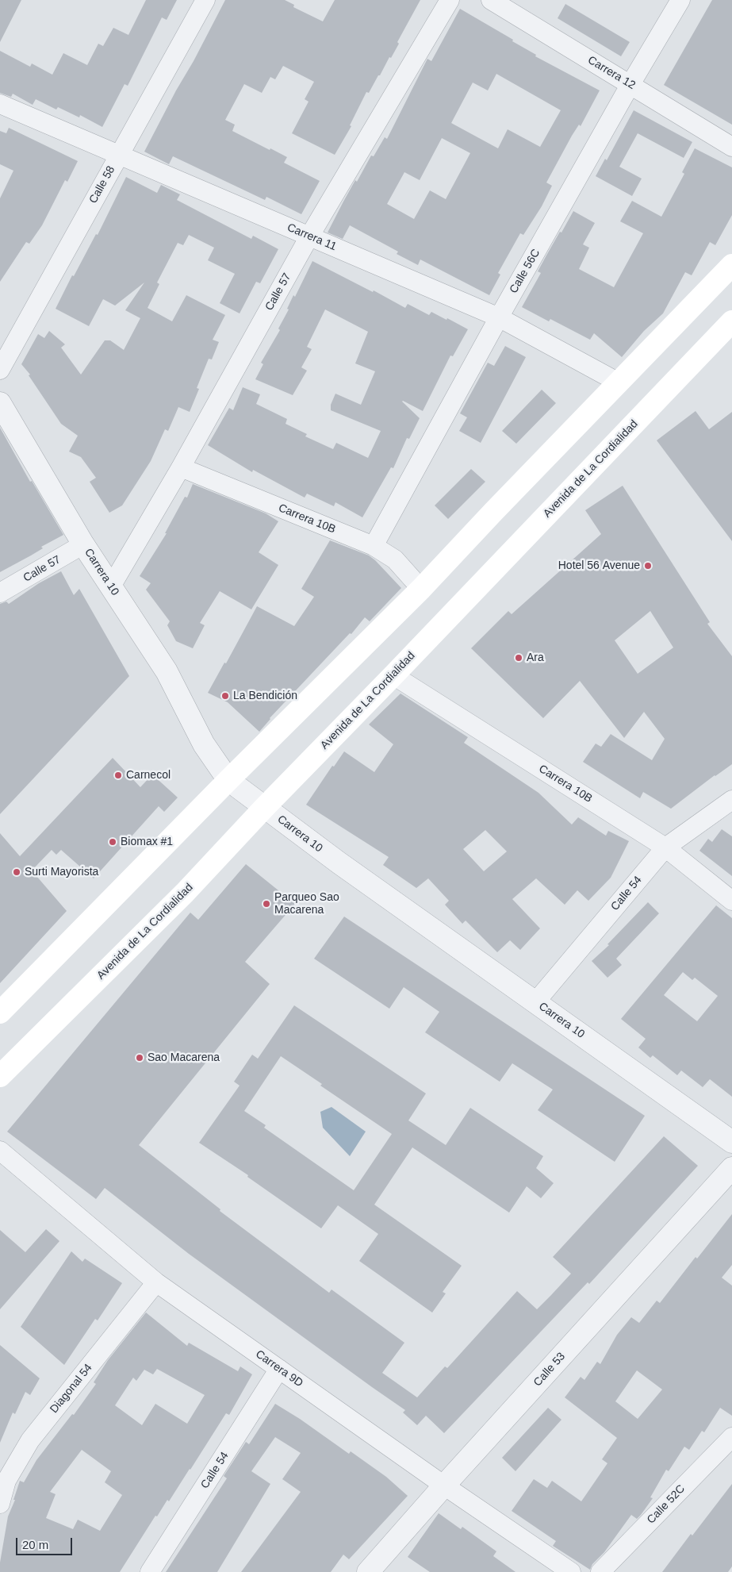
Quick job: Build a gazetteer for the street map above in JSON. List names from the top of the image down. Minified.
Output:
{"streets":{"main road":["Avenida de La Cordialidad"],"street":["Carrera 12","Calle 58","Carrera 11","Calle 56C","Calle 57","Carrera 10B","Carrera 10","Calle 54","Carrera 9D","Calle 53","Diagonal 54","Calle 52C"]},"crossings":[["Carrera 12","Calle 56C"],["Calle 58","Carrera 11"],["Carrera 11","Calle 56C"],["Carrera 11","Calle 57"],["Calle 56C","Carrera 10B"],["Calle 57","Carrera 10B"],["Calle 57","Carrera 10"],["Avenida de La Cordialidad","Carrera 10B"],["Avenida de La Cordialidad","Carrera 10"],["Carrera 10B","Calle 54"],["Carrera 10","Calle 54"],["Calle 54","Carrera 9D"],["Carrera 9D","Calle 53"],["Carrera 9D","Diagonal 54"]],"places":["Hotel 56 Avenue","Ara","La Bendición","Carnecol","Biomax #1","Surti Mayorista","Parqueo Sao Macarena","Sao Macarena"],"scale_bar":"20 m"}
